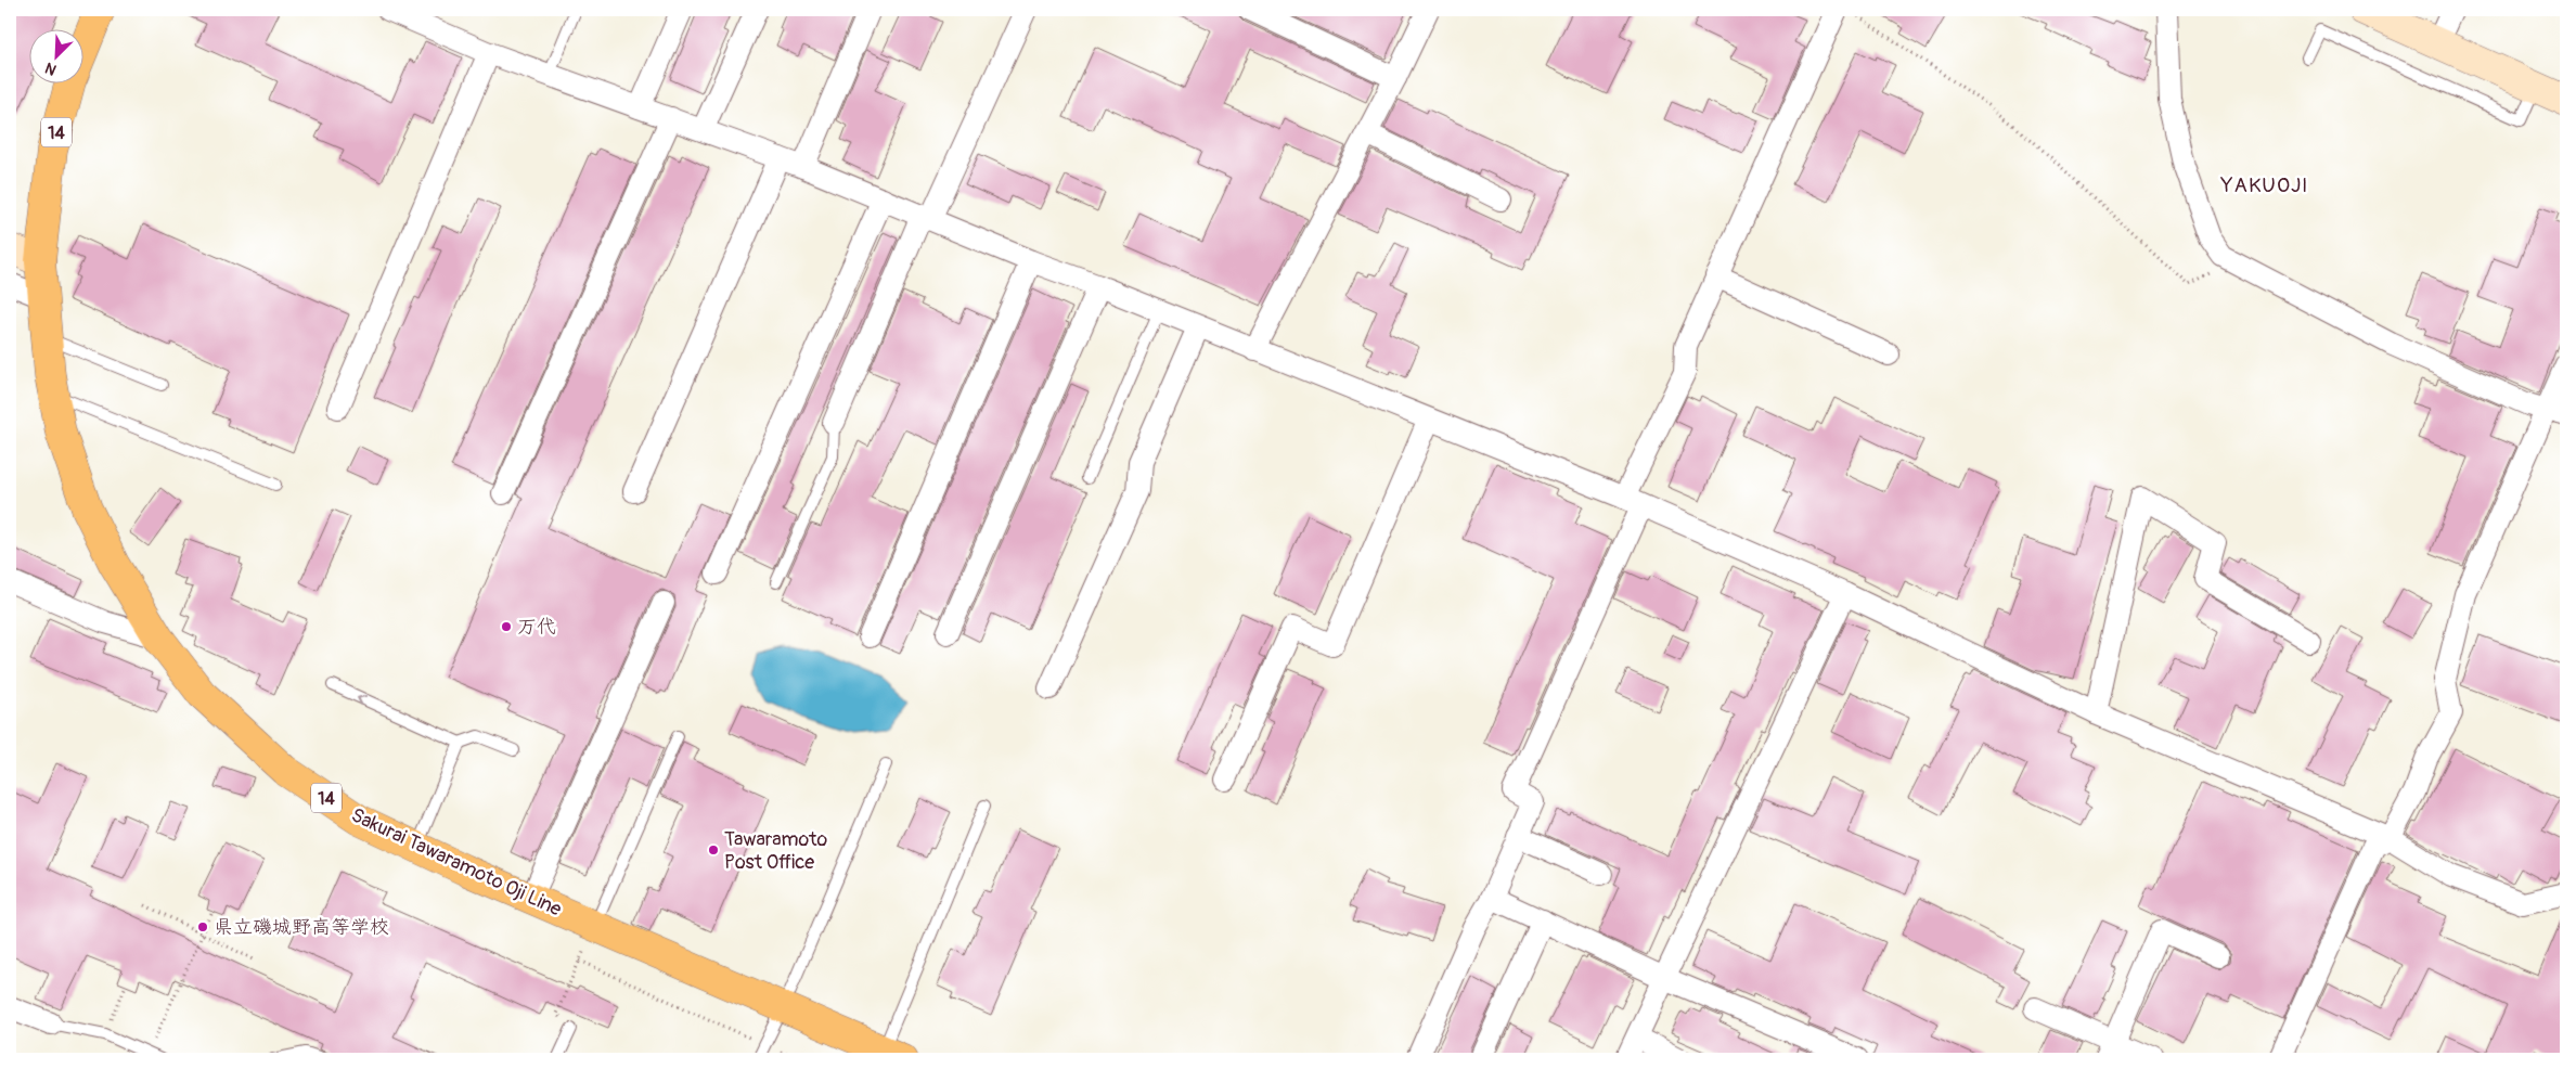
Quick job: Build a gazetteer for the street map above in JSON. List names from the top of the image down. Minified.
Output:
{"streets":{"main road":["14","Sakurai Tawaramoto Oji Line"]},"districts":["YAKUOJI"],"places":["万代","Tawaramoto Post Office","県立磯城野高等学校"],"north":"bottom left"}
